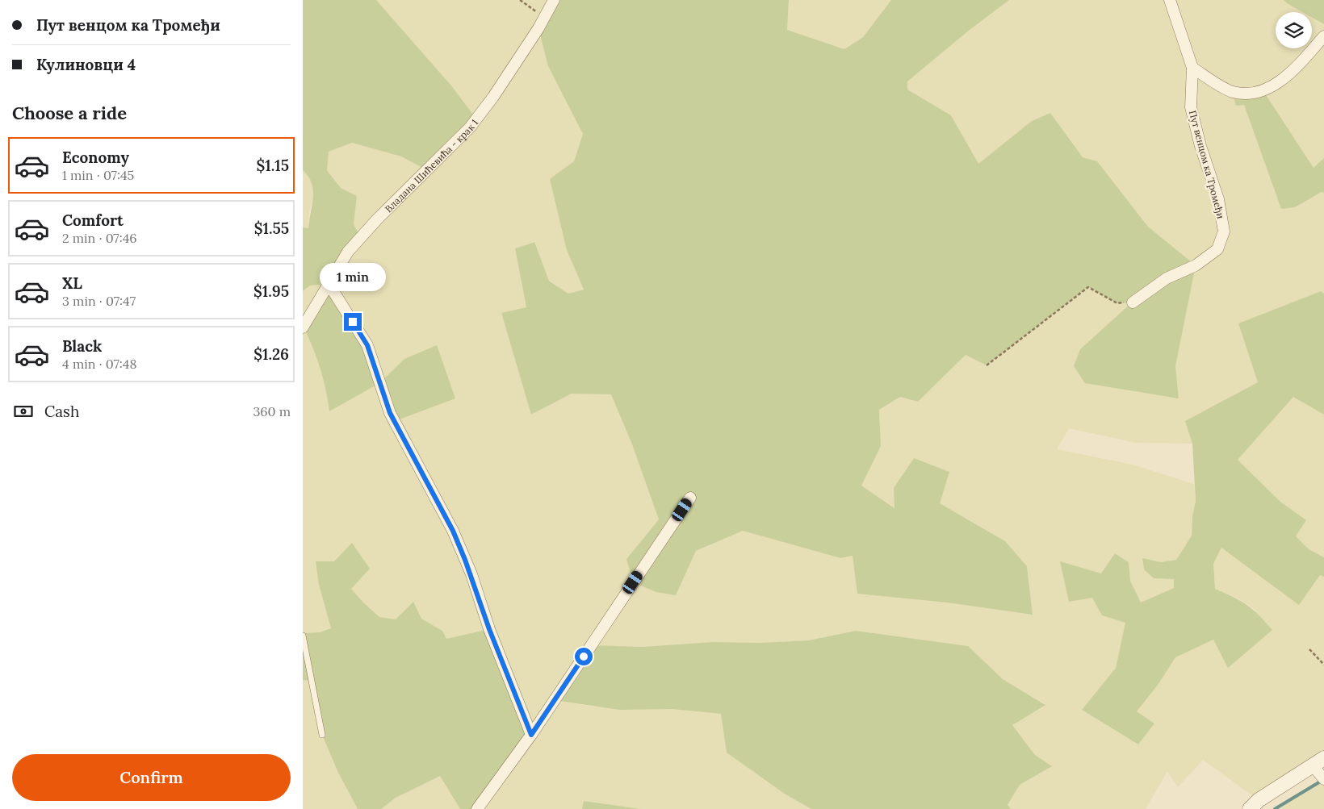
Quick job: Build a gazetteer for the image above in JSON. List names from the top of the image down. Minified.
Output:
{"streets":{"street":["Пут венцом ка Тромеђи","Владана Шићевића - крак 1"]},"page":{"banner":["Пут венцом ка Тромеђи","Кулиновци 4"],"heading":"Choose a ride","list":[{"name":"Economy","note":"1 min · 07:45","value":"$1.15"},{"name":"Comfort","note":"2 min · 07:46","value":"$1.55"},{"name":"XL","note":"3 min · 07:47","value":"$1.95"},{"name":"Black","note":"4 min · 07:48","value":"$1.26"}],"bubble":"1 min","pay":["Cash","360 m"],"buttons":"Confirm"}}
